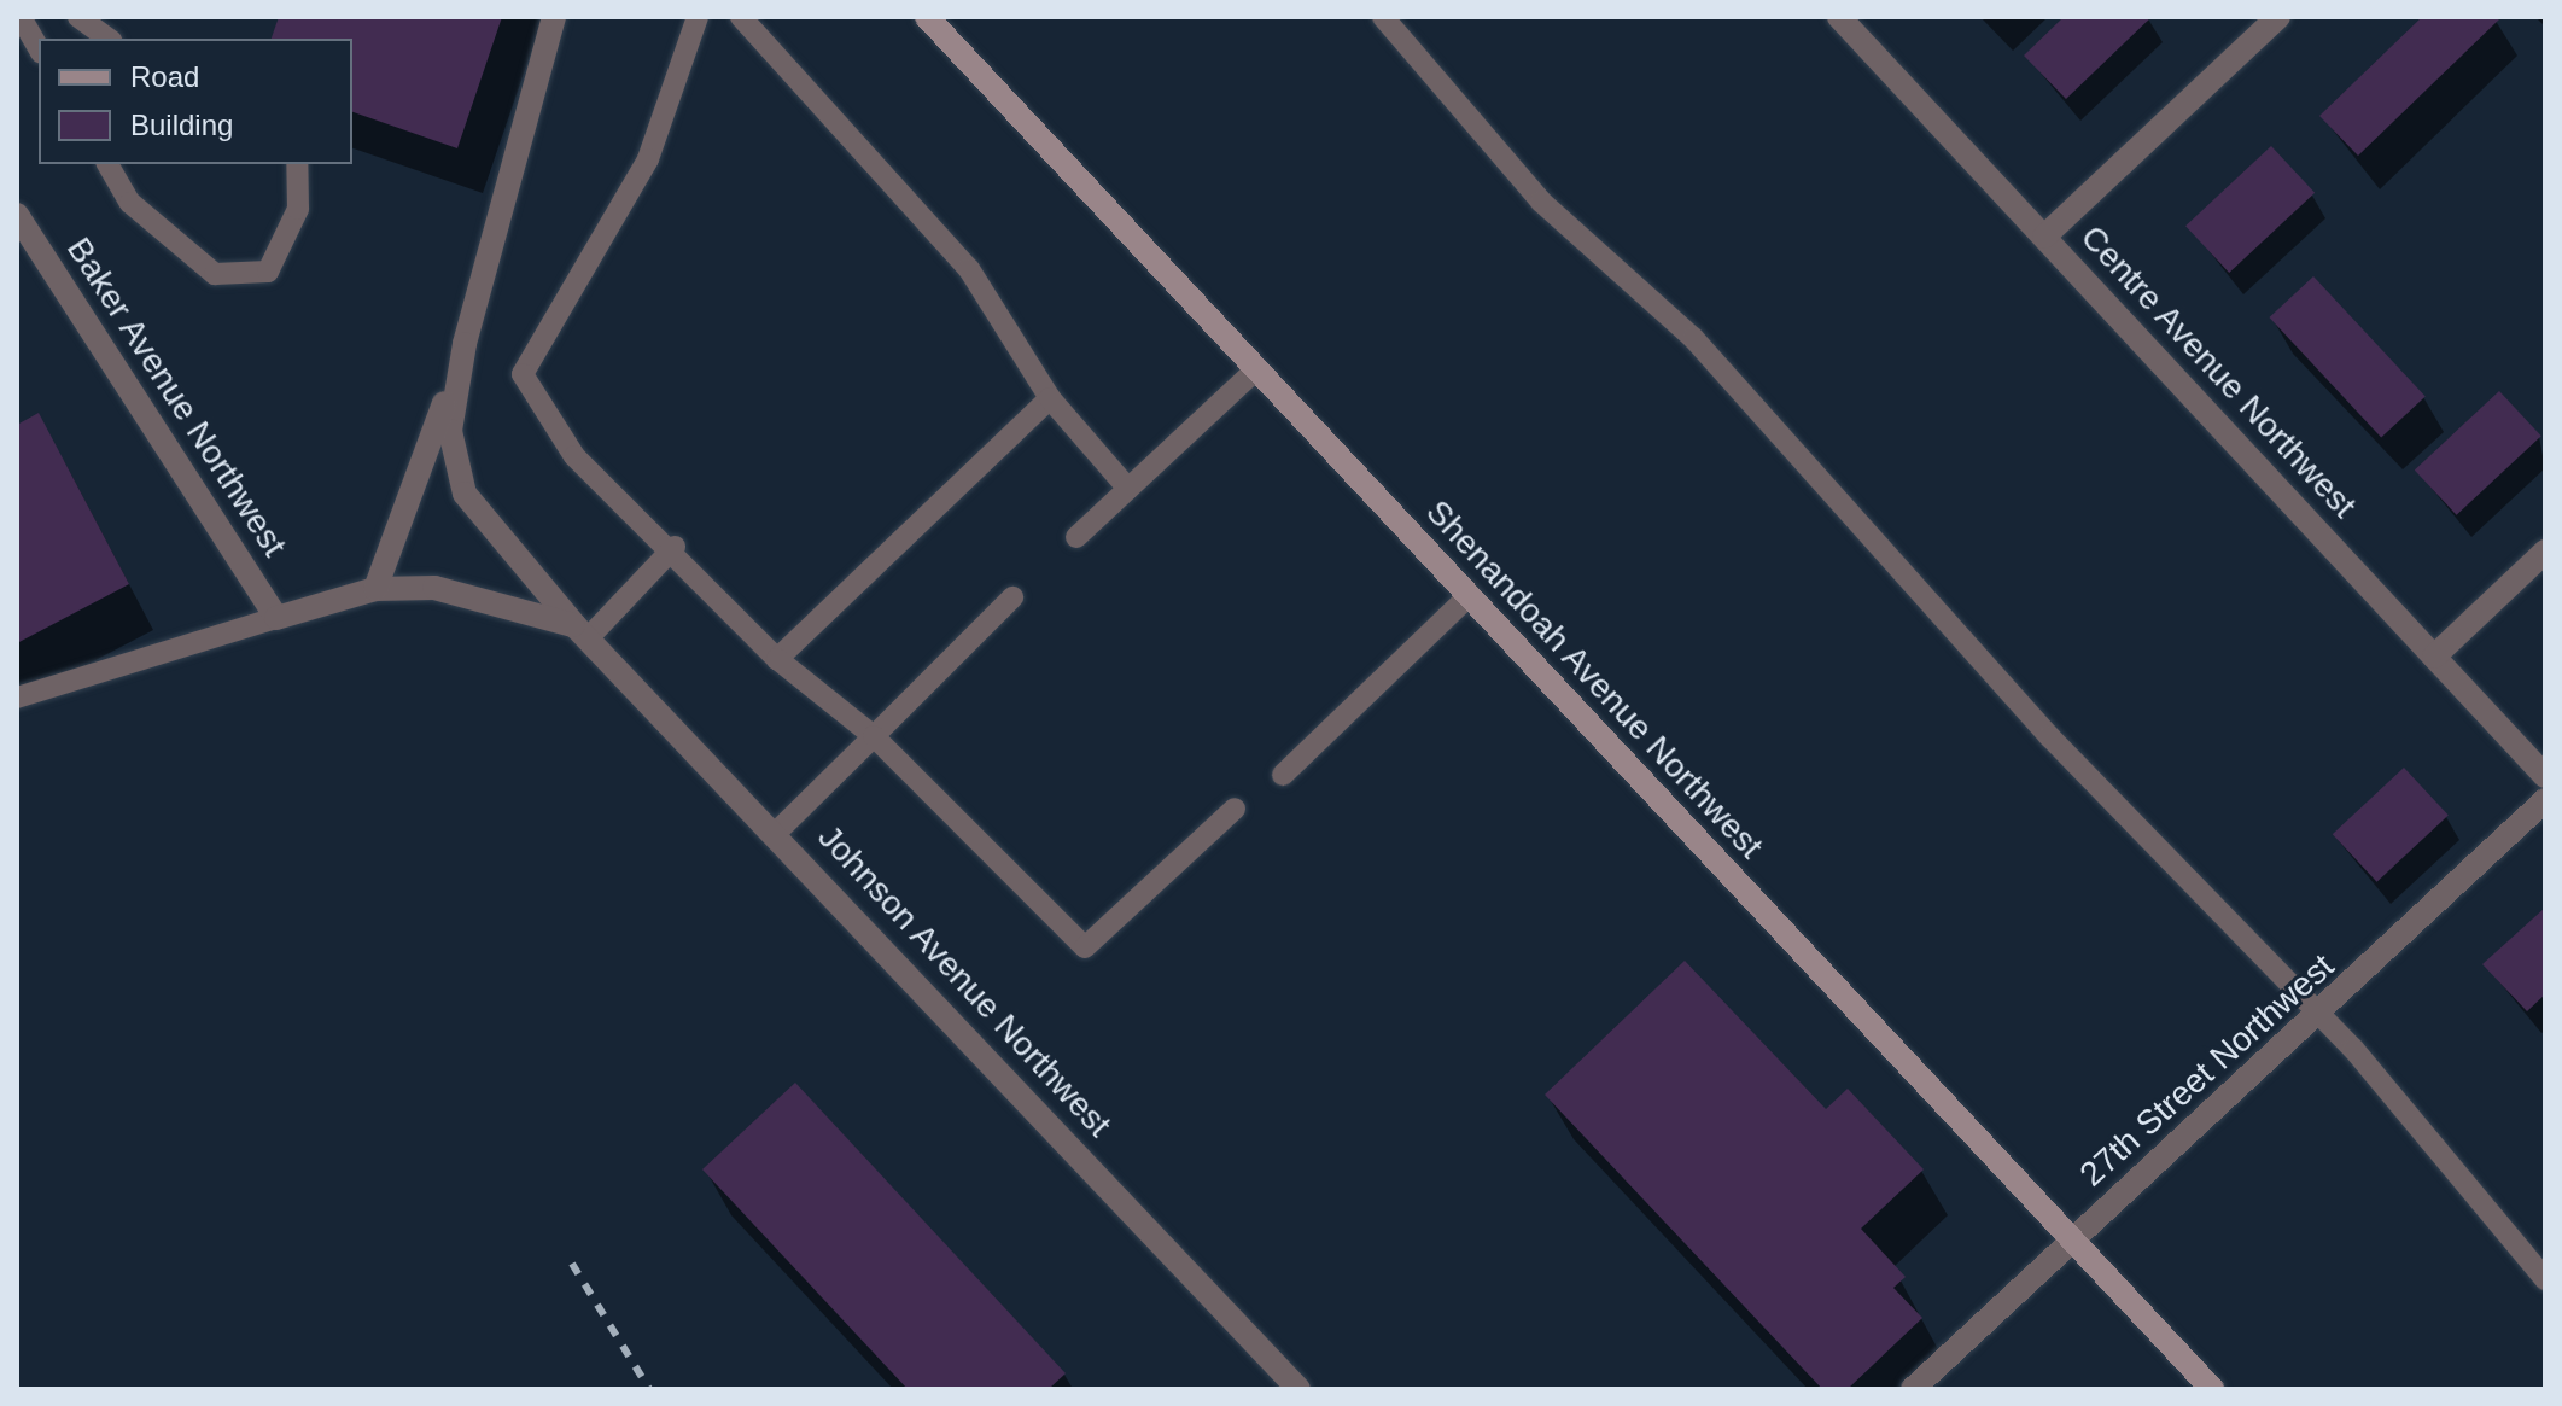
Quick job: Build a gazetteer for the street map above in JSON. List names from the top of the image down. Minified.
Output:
{"streets":{"main road":["Shenandoah Avenue Northwest"],"street":["Centre Avenue Northwest","Baker Avenue Northwest","Johnson Avenue Northwest","27th Street Northwest"]},"crossings":[["Shenandoah Avenue Northwest","27th Street Northwest"]],"legend":["Road","Building"]}
